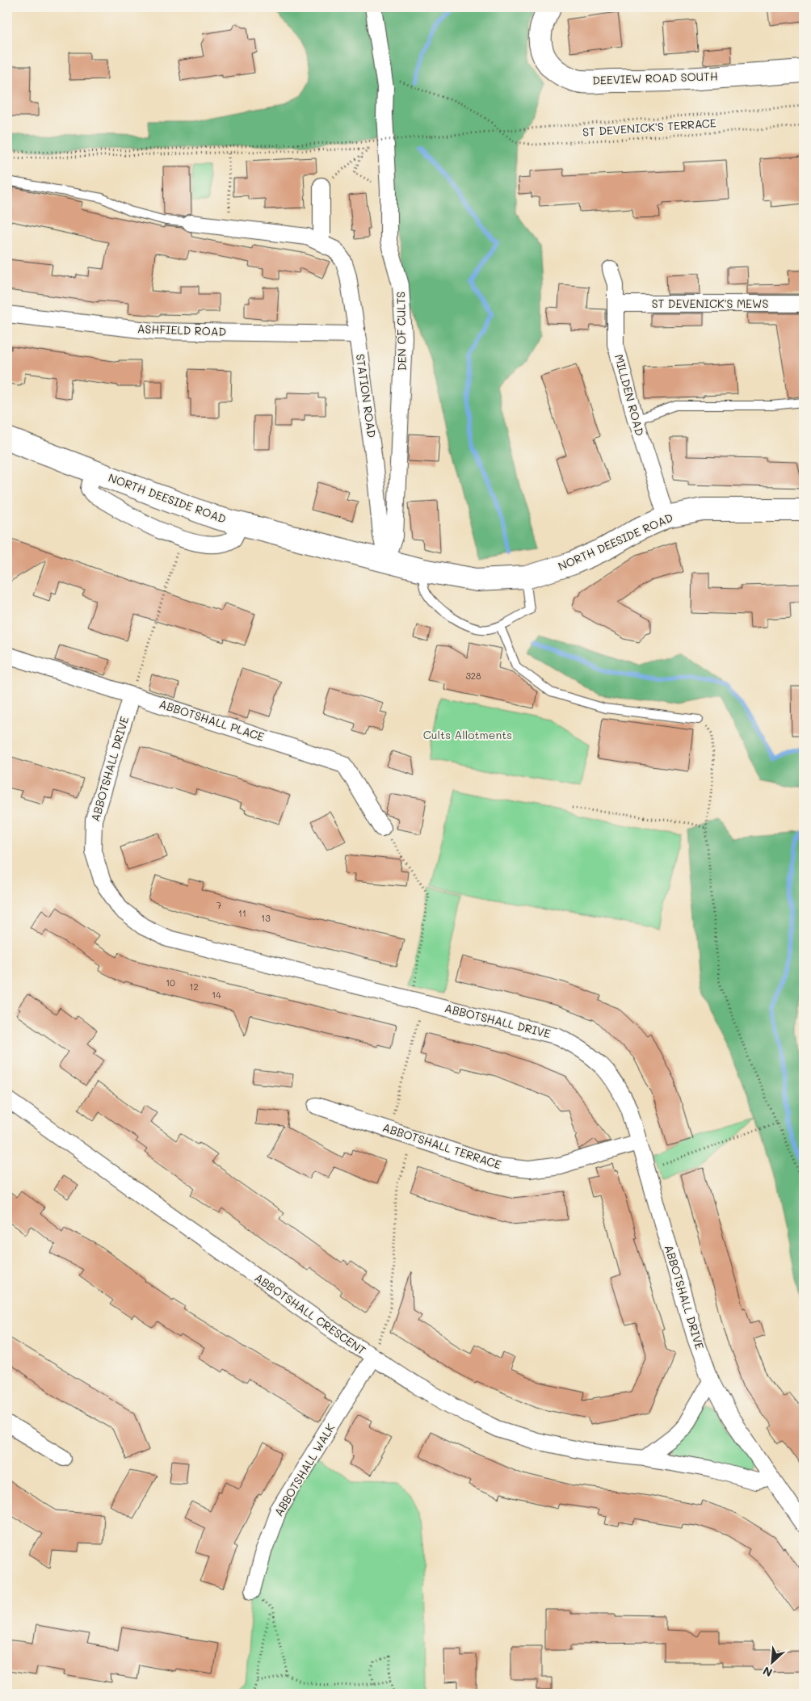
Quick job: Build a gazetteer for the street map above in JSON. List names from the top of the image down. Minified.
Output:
{"streets":{"main road":["DEEVIEW ROAD SOUTH","NORTH DEESIDE ROAD"],"street":["ST DEVENICK'S MEWS","ASHFIELD ROAD","DEN OF CULTS","MILLDEN ROAD","STATION ROAD","ABBOTSHALL PLACE","ABBOTSHALL DRIVE","ABBOTSHALL TERRACE","ABBOTSHALL CRESCENT","ABBOTSHALL WALK"],"path":["ST DEVENICK'S TERRACE"]},"crossings":[["ST DEVENICK'S TERRACE","DEN OF CULTS"],["ST DEVENICK'S MEWS","MILLDEN ROAD"],["ASHFIELD ROAD","STATION ROAD"],["DEN OF CULTS","STATION ROAD"],["DEN OF CULTS","NORTH DEESIDE ROAD"],["MILLDEN ROAD","NORTH DEESIDE ROAD"],["STATION ROAD","NORTH DEESIDE ROAD"],["ABBOTSHALL PLACE","ABBOTSHALL DRIVE"],["ABBOTSHALL DRIVE","ABBOTSHALL TERRACE"],["ABBOTSHALL DRIVE","ABBOTSHALL CRESCENT"],["ABBOTSHALL CRESCENT","ABBOTSHALL WALK"]],"parks":["Cults Allotments"],"house_numbers":["328","7","11","13","10","12","14"],"north":"bottom left"}
